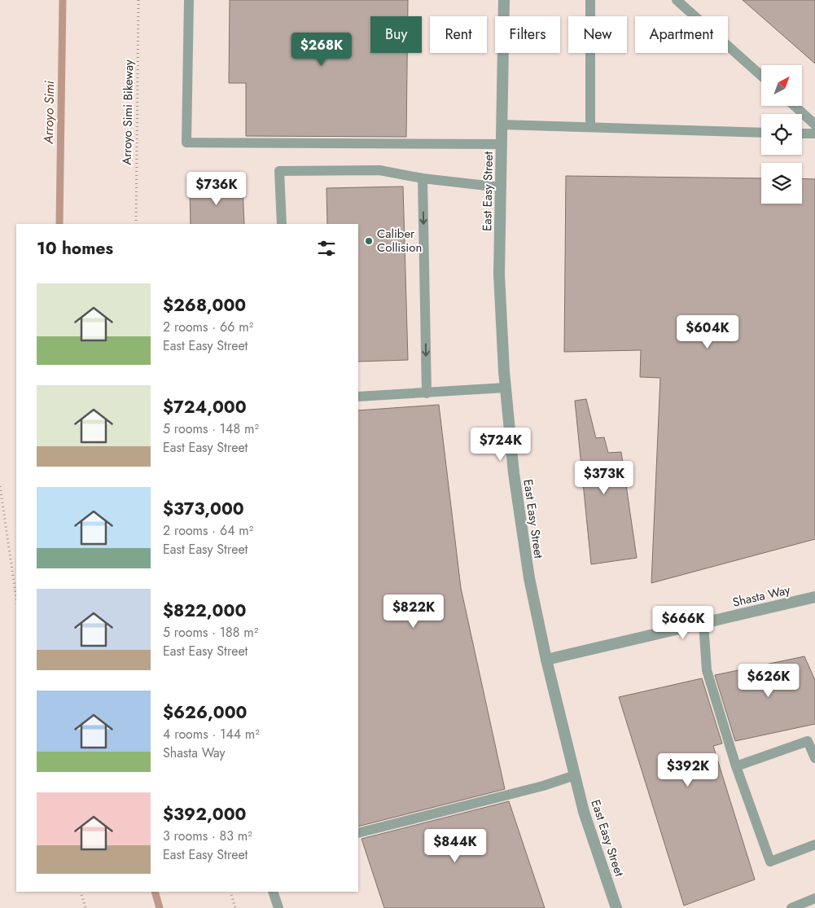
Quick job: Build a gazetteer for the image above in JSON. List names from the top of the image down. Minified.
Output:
{"streets":{"street":["East Easy Street","Shasta Way"],"path":["Arroyo Simi Bikeway"]},"crossings":[["East Easy Street","Shasta Way"]],"water":["Arroyo Simi"],"places":["Caliber Collision"],"north":"top right","page":{"chip":["Buy","Rent","Filters","New","Apartment"],"price":["$268K","$736K","$604K","$724K","$373K","$822K","$666K","$626K","$392K","$844K"],"heading":"10 homes","list":[{"name":"$268,000","note":"2 rooms · 66 m² · East Easy Street"},{"name":"$724,000","note":"5 rooms · 148 m² · East Easy Street"},{"name":"$373,000","note":"2 rooms · 64 m² · East Easy Street"},{"name":"$822,000","note":"5 rooms · 188 m² · East Easy Street"},{"name":"$626,000","note":"4 rooms · 144 m² · Shasta Way"},{"name":"$392,000","note":"3 rooms · 83 m² · East Easy Street"}]}}
